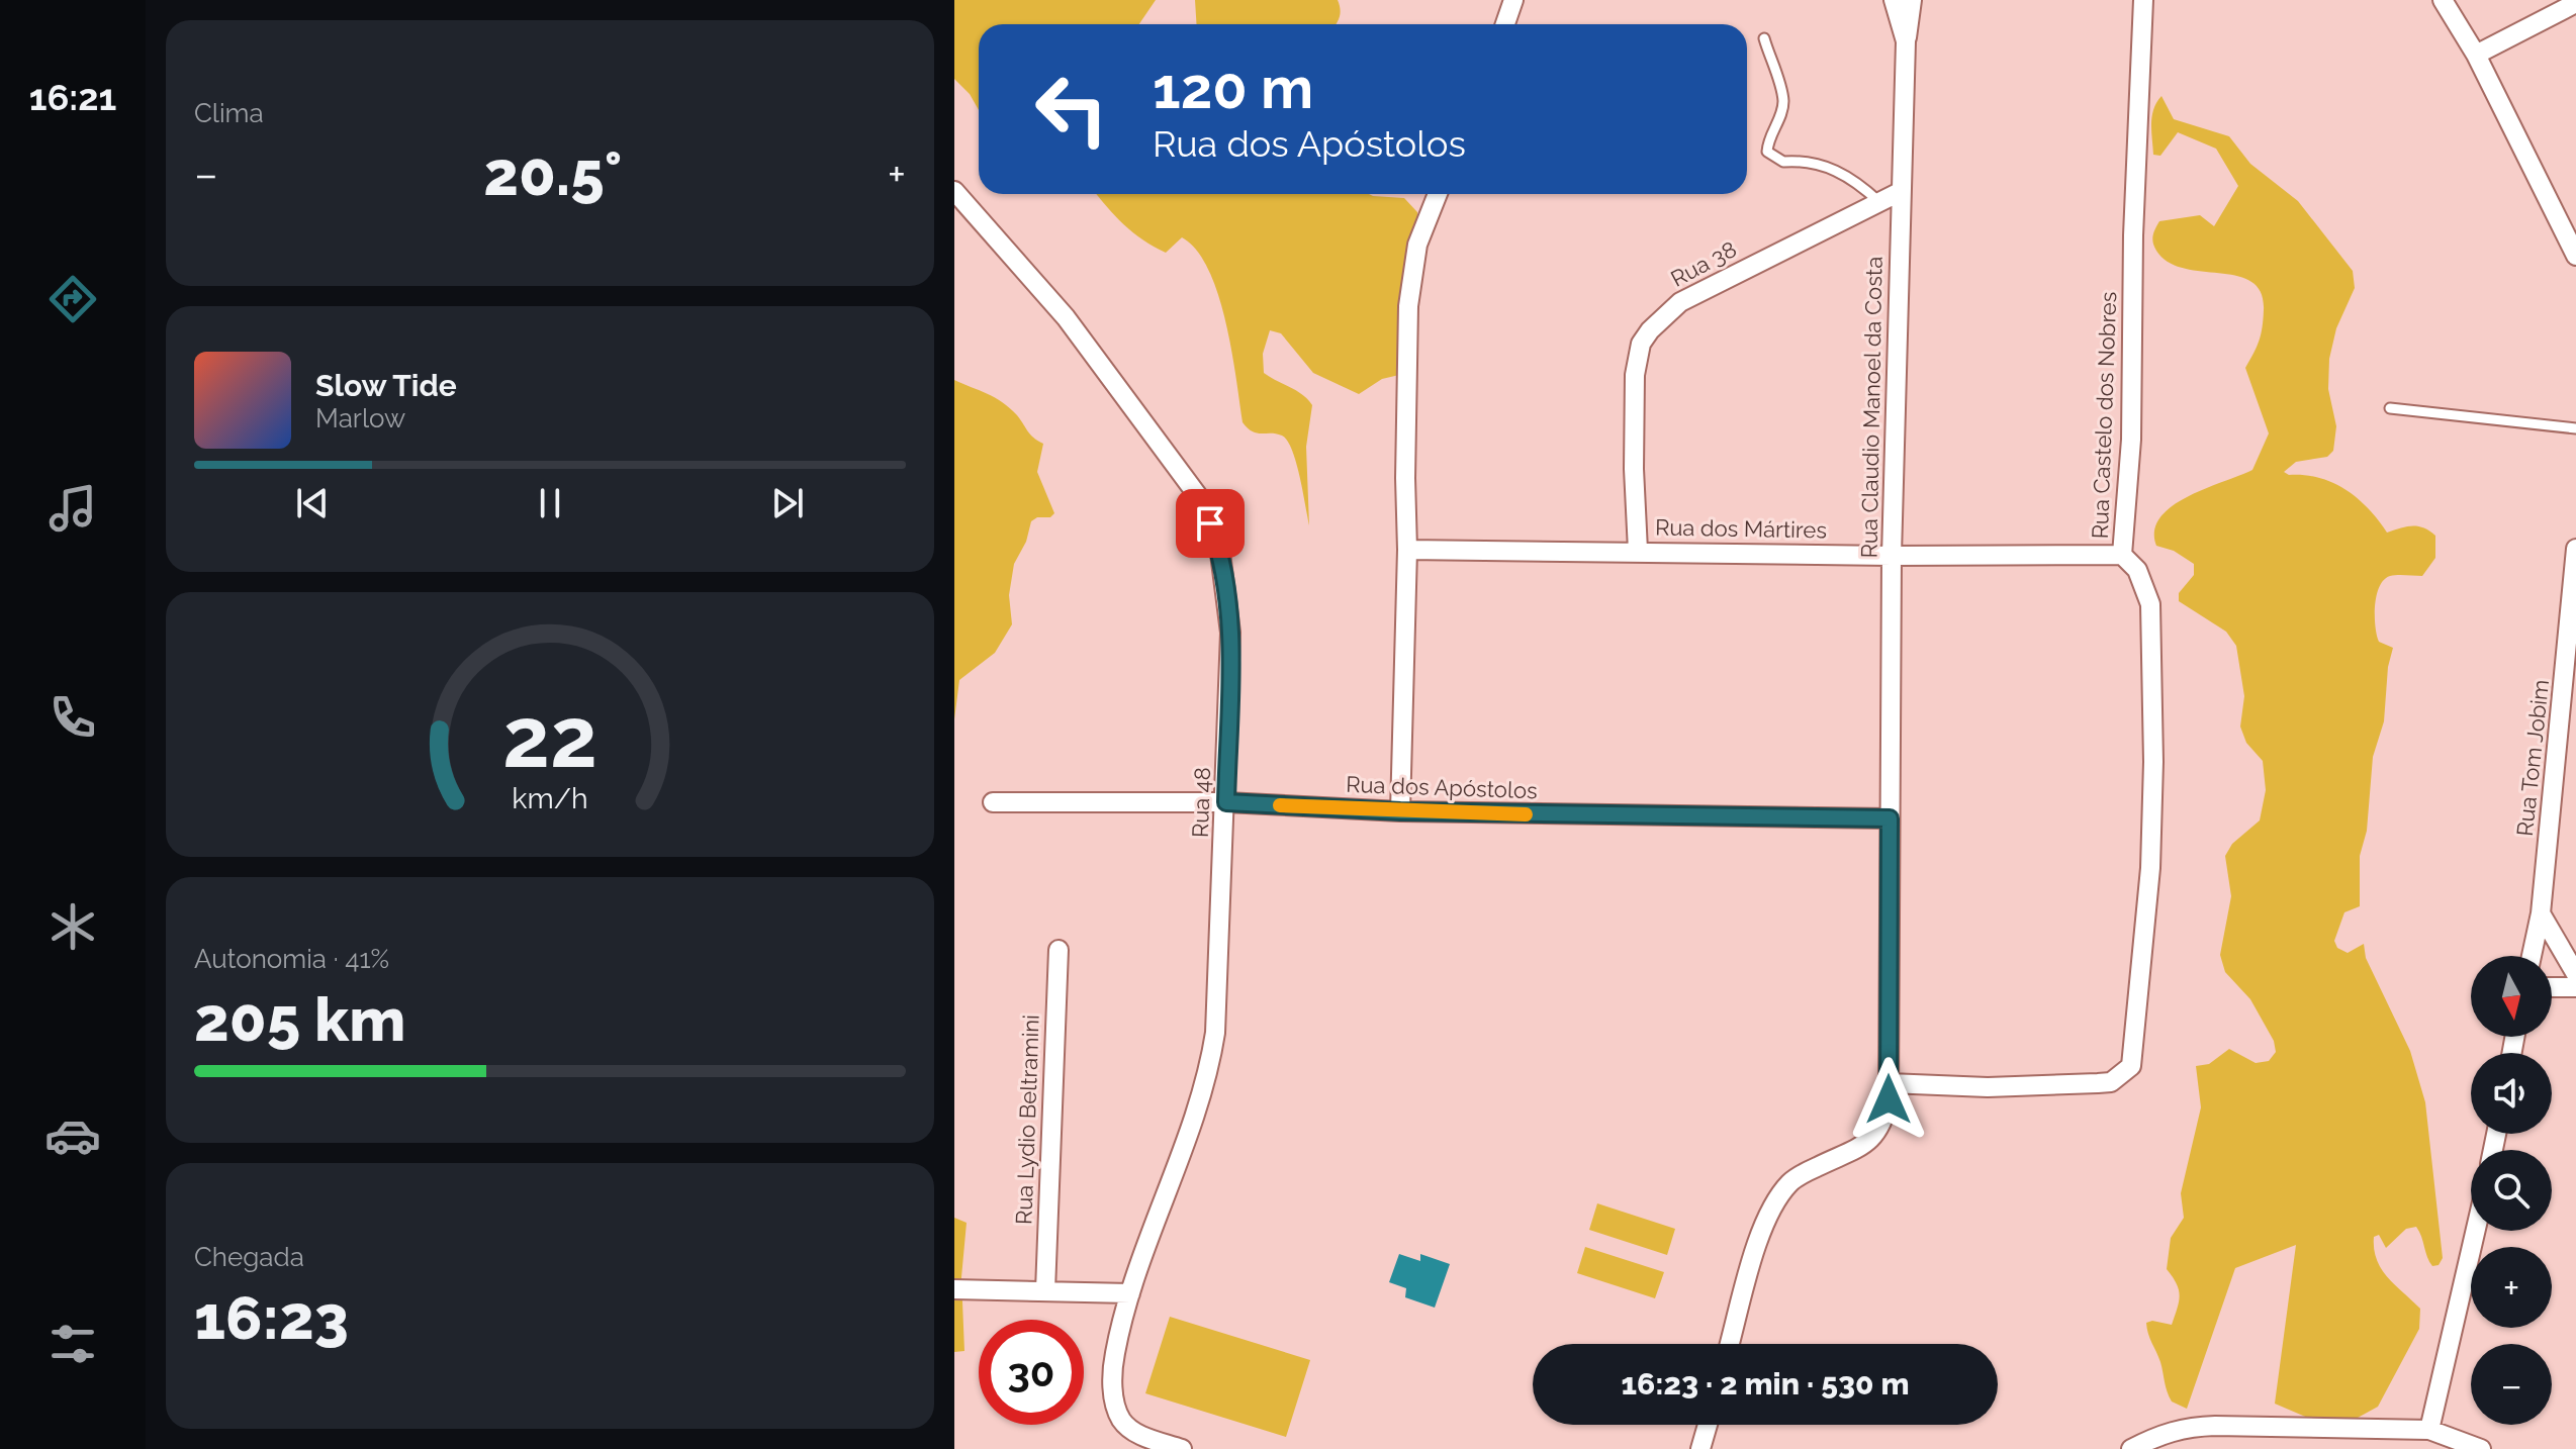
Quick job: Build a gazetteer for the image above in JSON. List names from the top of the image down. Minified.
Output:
{"streets":{"street":["Rua 38","Rua Claudio Manoel da Costa","Rua Castelo dos Nobres","Rua dos Mártires","Rua Tom Jobim","Rua dos Apóstolos","Rua 48","Rua Lydio Beltramini"]},"crossings":[["Rua 38","Rua Claudio Manoel da Costa"],["Rua 38","Rua dos Mártires"],["Rua Claudio Manoel da Costa","Rua Castelo dos Nobres"],["Rua Claudio Manoel da Costa","Rua dos Mártires"],["Rua Claudio Manoel da Costa","Rua dos Apóstolos"],["Rua Castelo dos Nobres","Rua dos Mártires"],["Rua dos Apóstolos","Rua 48"]],"north":"bottom","page":{"tabs":"16:21","tile":["Clima",["Autonomia · 41%","205 km"],["Chegada","16:23"]],"turn":["120 m","Rua dos Apóstolos"],"heat":["−","20.5°","+"],"song":["Slow Tide","Marlow"],"map_buttons":["+","−"],"limit":"30","trip":"16:23 · 2 min · 530 m","gauge":["22","km/h"]}}
